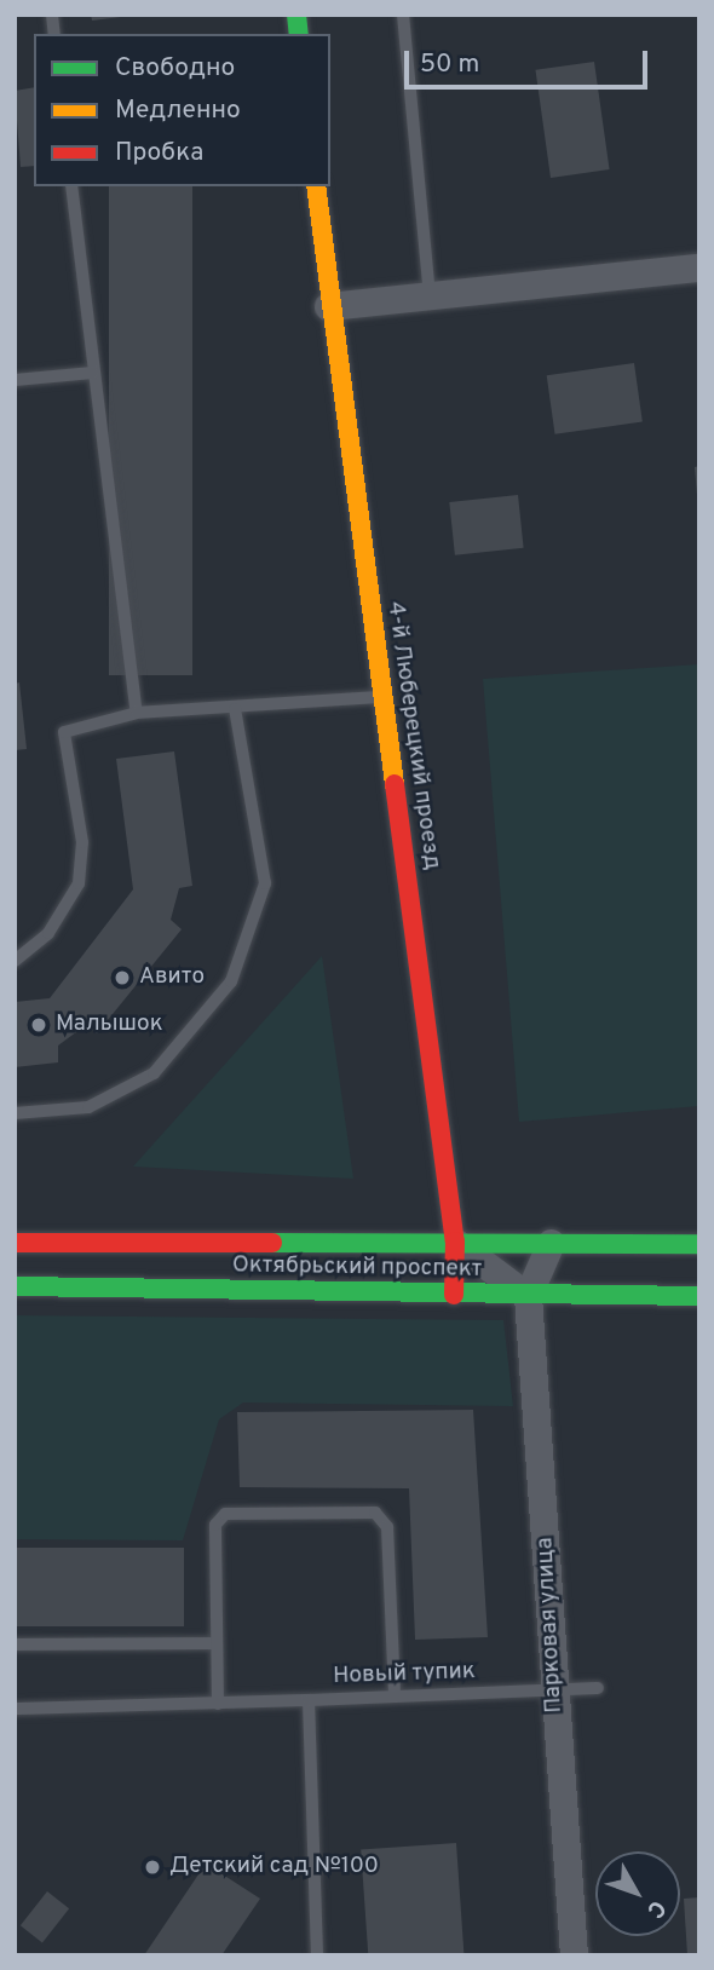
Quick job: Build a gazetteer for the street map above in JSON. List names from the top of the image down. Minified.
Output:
{"streets":{"main road":["4-й Люберецкий проезд","Октябрьский проспект"],"street":["Парковая улица"],"lane":["Новый тупик"]},"crossings":[["4-й Люберецкий проезд","Октябрьский проспект"],["Октябрьский проспект","Парковая улица"],["Парковая улица","Новый тупик"]],"places":["Авито","Малышок","Детский сад №100"],"legend":["Свободно","Медленно","Пробка"],"scale_bar":"50 m","north":"bottom right"}
